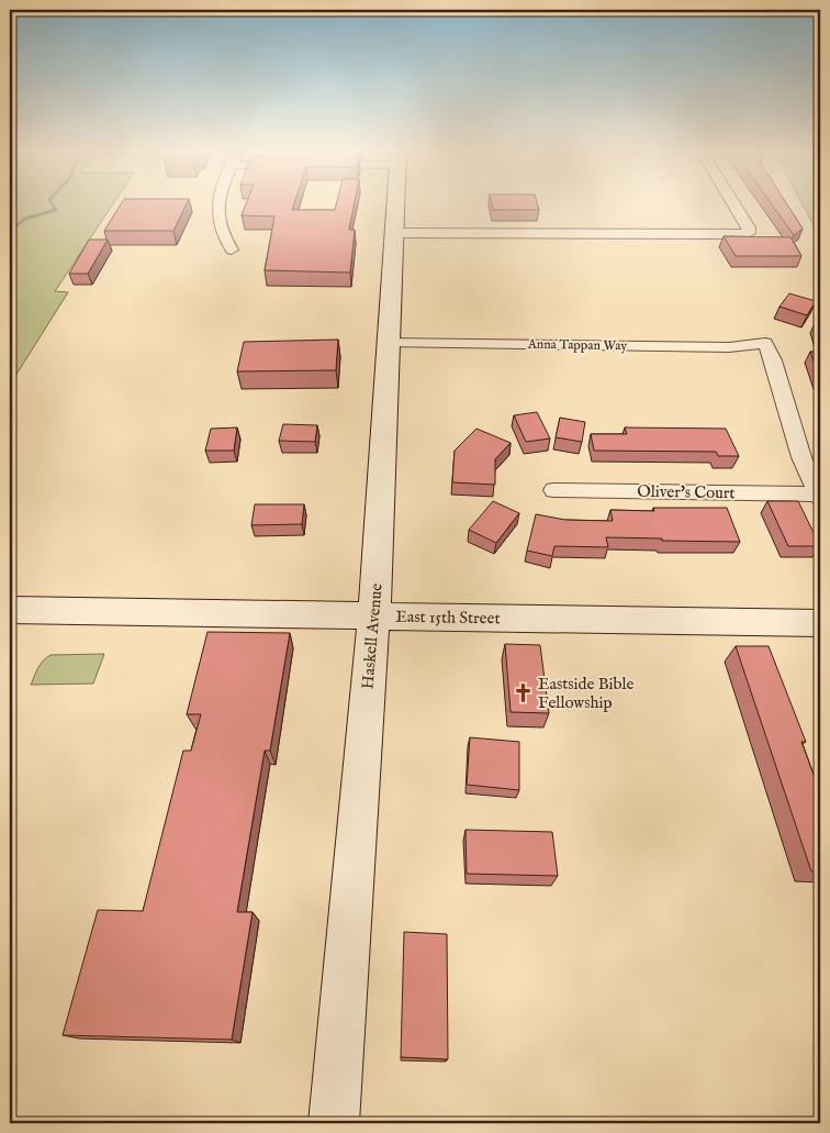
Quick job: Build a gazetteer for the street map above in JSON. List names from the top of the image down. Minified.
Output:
{"streets":{"main road":["East 15th Street","Haskell Avenue"],"street":["Anna Tappan Way","Oliver's Court"]},"crossings":[["Anna Tappan Way","Oliver's Court"],["Anna Tappan Way","Haskell Avenue"],["East 15th Street","Haskell Avenue"]],"places":{"church":["Eastside Bible Fellowship"]}}
